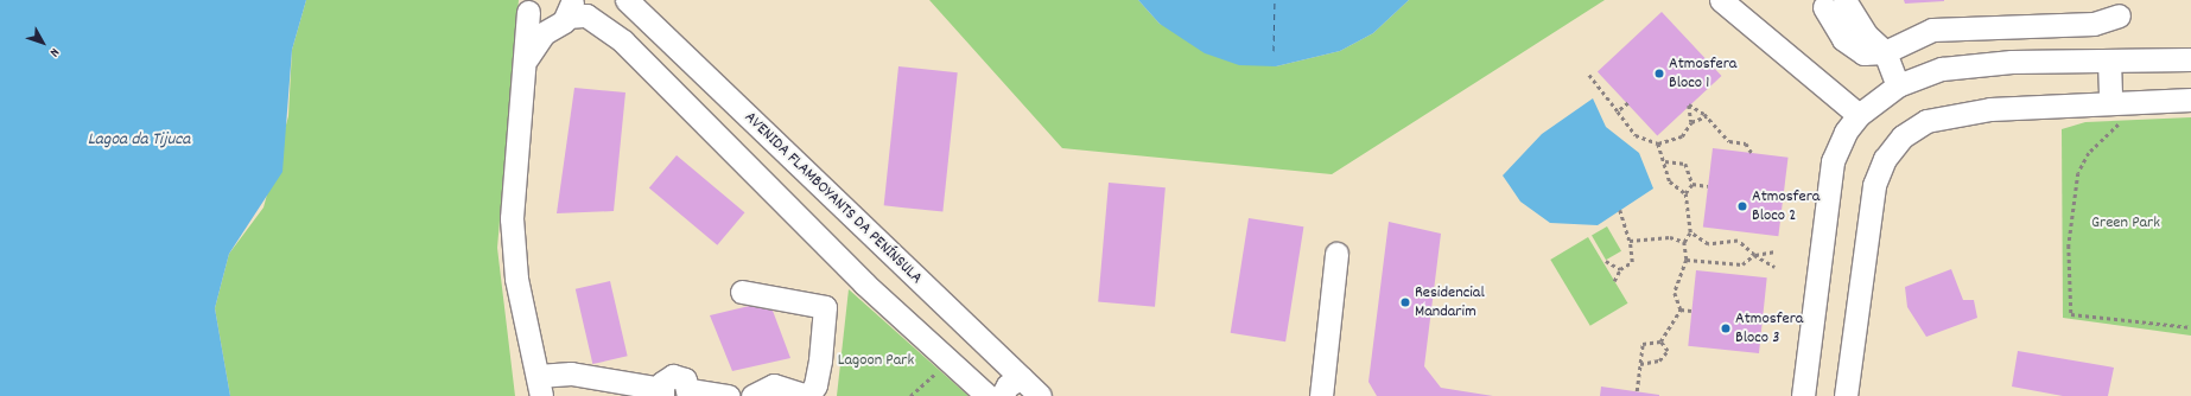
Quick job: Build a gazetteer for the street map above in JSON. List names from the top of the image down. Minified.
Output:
{"streets":{"street":["AVENIDA FLAMBOYANTS DA PENÍNSULA"]},"water":["Lagoa da Tijuca"],"parks":["Green Park","Lagoon Park"],"places":["Atmosfera Bloco 1","Atmosfera Bloco 2","Residencial Mandarim","Atmosfera Bloco 3"],"north":"bottom right"}
